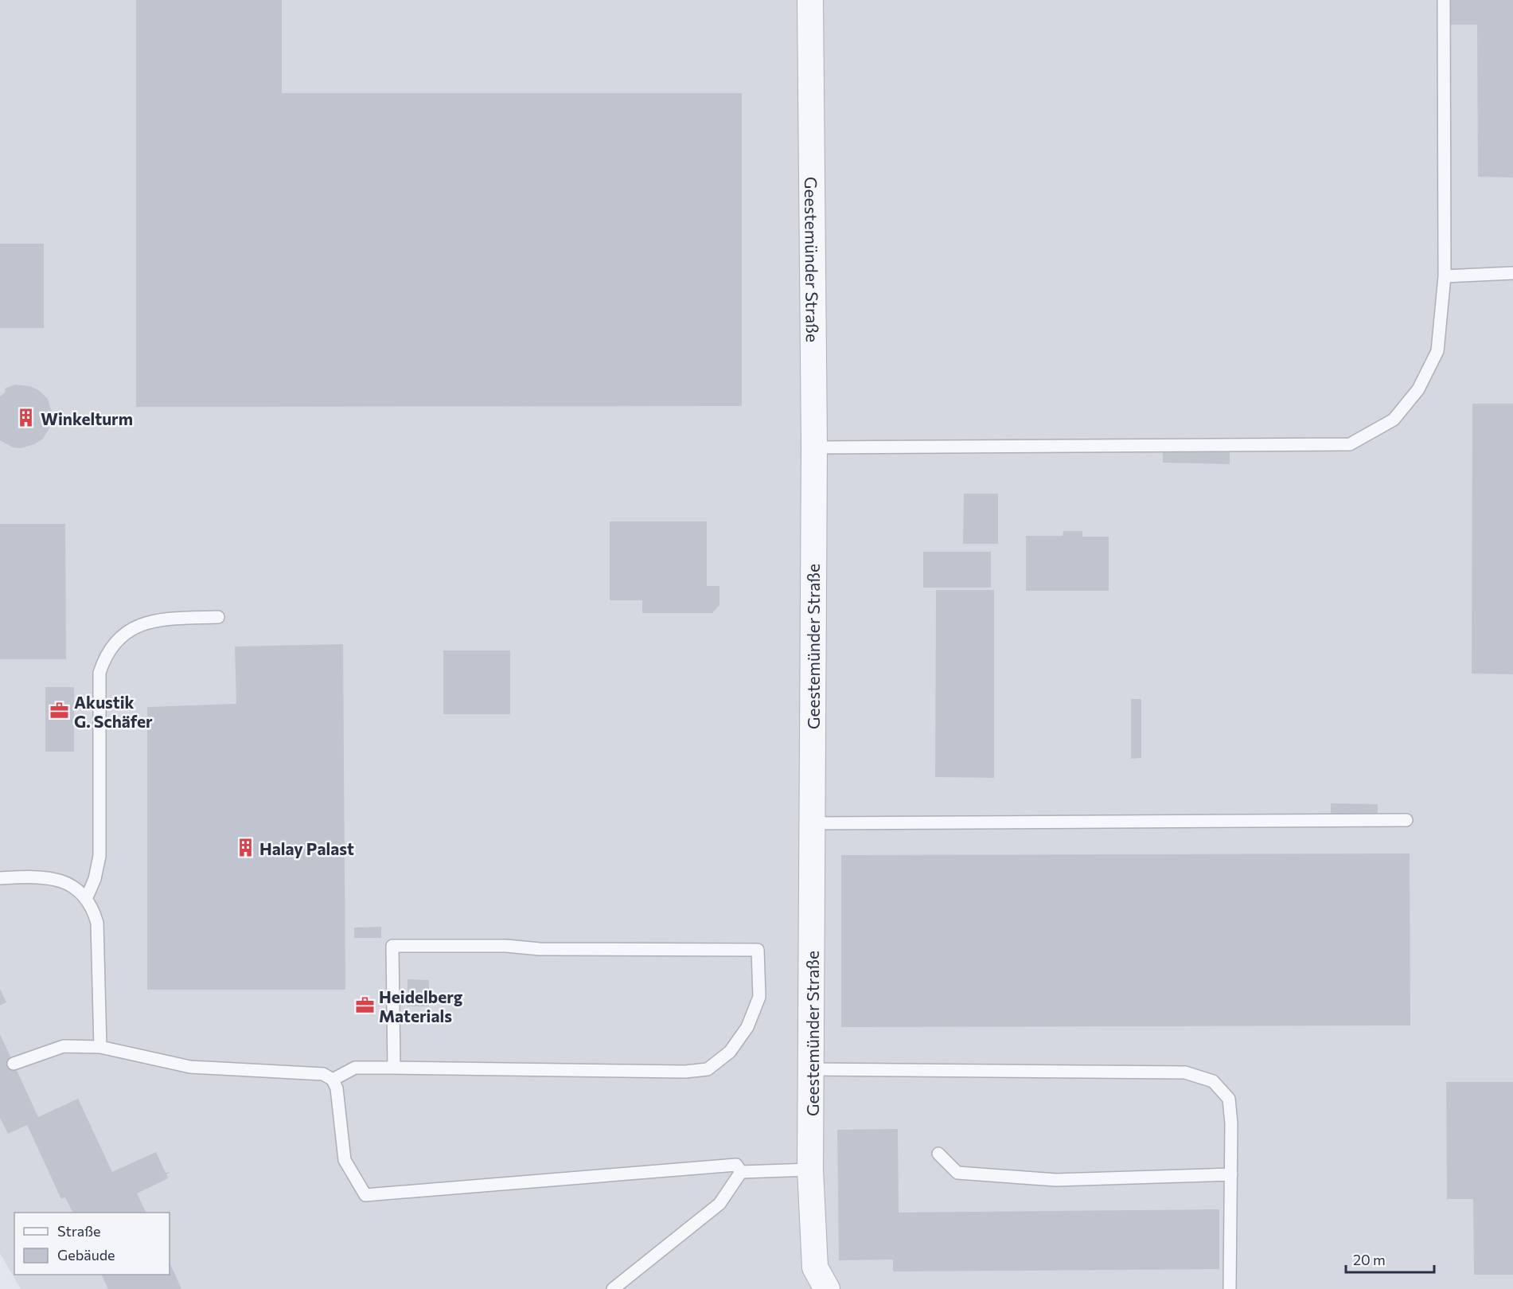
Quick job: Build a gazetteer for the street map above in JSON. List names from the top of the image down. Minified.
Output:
{"streets":{"street":["Geestemünder Straße"]},"places":{"building":["Winkelturm","Halay Palast"],"office":["Akustik G. Schäfer","Heidelberg Materials"]},"legend":["Straße","Gebäude"],"scale_bar":"20 m"}
